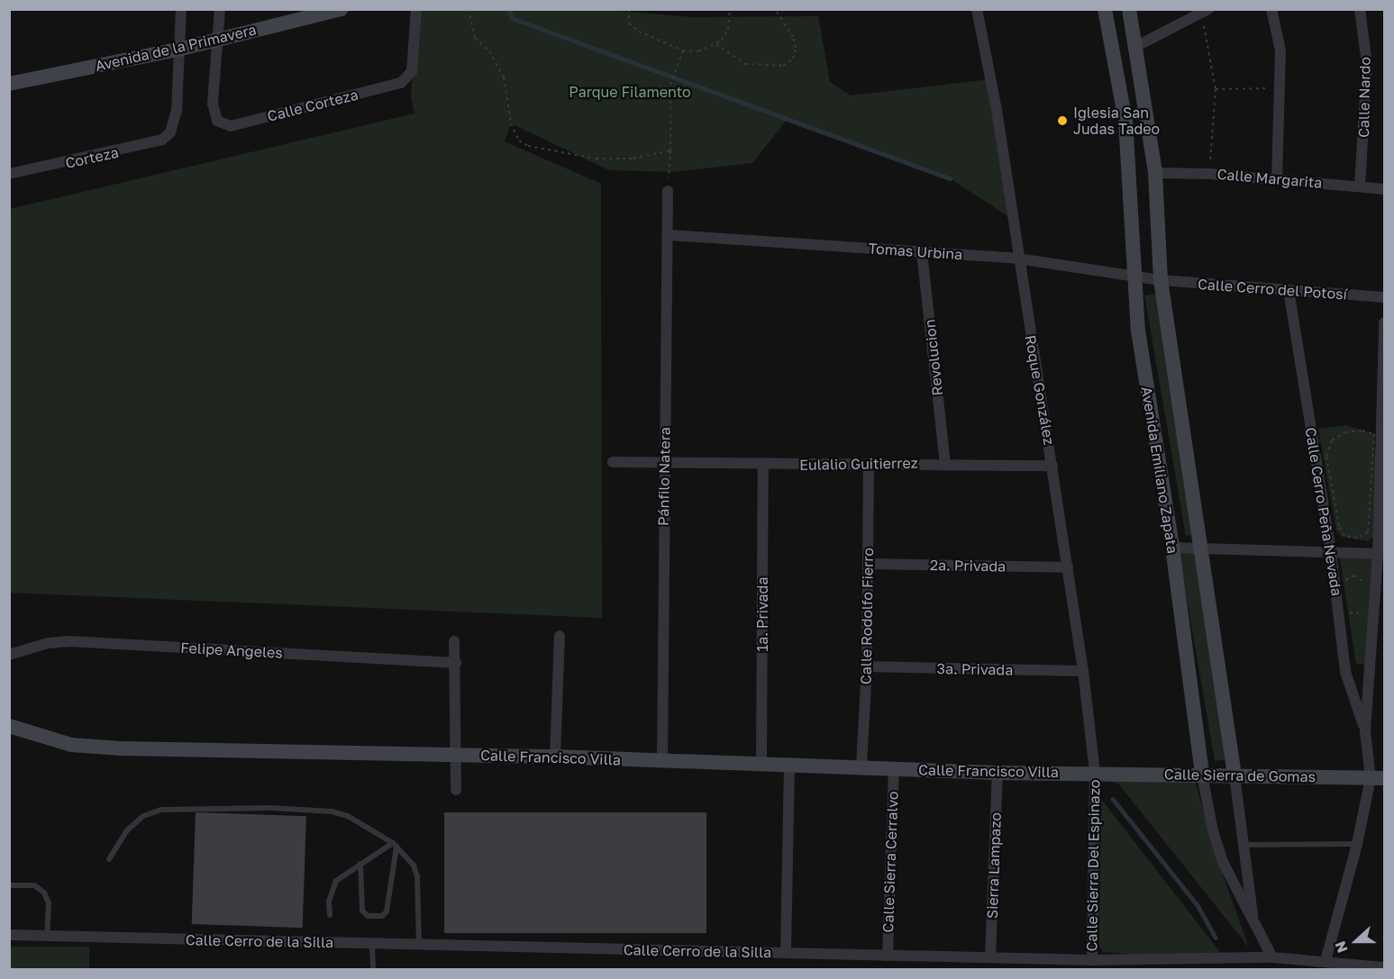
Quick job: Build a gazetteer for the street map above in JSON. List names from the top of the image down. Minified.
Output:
{"streets":{"street":["Avenida de la Primavera","Calle Nardo","Calle Corteza","Corteza","Calle Margarita","Tomas Urbina","Calle Cerro del Potosí","Revolucion","Roque González","Eulalio Guitierrez","Avenida Emiliano Zapata","Pánfilo Natera","Calle Cerro Peña Nevada","2a. Privada","1a. Privada","Calle Rodolfo Fierro","Felipe Angeles","3a. Privada","Calle Francisco Villa","Calle Sierra de Gomas","Calle Sierra Cerralvo","Sierra Lampazo","Calle Sierra Del Espinazo","Calle Cerro de la Silla"]},"crossings":[["Avenida de la Primavera","Calle Corteza"],["Avenida de la Primavera","Corteza"],["Calle Nardo","Calle Margarita"],["Calle Margarita","Avenida Emiliano Zapata"],["Tomas Urbina","Calle Cerro del Potosí"],["Tomas Urbina","Revolucion"],["Tomas Urbina","Roque González"],["Tomas Urbina","Avenida Emiliano Zapata"],["Tomas Urbina","Pánfilo Natera"],["Calle Cerro del Potosí","Avenida Emiliano Zapata"],["Calle Cerro del Potosí","Calle Cerro Peña Nevada"],["Revolucion","Eulalio Guitierrez"],["Roque González","Eulalio Guitierrez"],["Roque González","2a. Privada"],["Roque González","3a. Privada"],["Roque González","Calle Francisco Villa"],["Roque González","Calle Sierra de Gomas"],["Roque González","Calle Sierra Del Espinazo"],["Eulalio Guitierrez","Pánfilo Natera"],["Eulalio Guitierrez","1a. Privada"],["Eulalio Guitierrez","Calle Rodolfo Fierro"],["Avenida Emiliano Zapata","Calle Sierra de Gomas"],["Avenida Emiliano Zapata","Calle Cerro de la Silla"],["Pánfilo Natera","Calle Francisco Villa"],["2a. Privada","Calle Rodolfo Fierro"],["1a. Privada","Calle Francisco Villa"],["Calle Rodolfo Fierro","3a. Privada"],["Calle Rodolfo Fierro","Calle Francisco Villa"],["Calle Francisco Villa","Calle Sierra de Gomas"],["Calle Francisco Villa","Calle Sierra Cerralvo"],["Calle Francisco Villa","Sierra Lampazo"],["Calle Francisco Villa","Calle Sierra Del Espinazo"],["Calle Sierra de Gomas","Calle Sierra Del Espinazo"],["Calle Sierra Cerralvo","Calle Cerro de la Silla"],["Sierra Lampazo","Calle Cerro de la Silla"],["Calle Sierra Del Espinazo","Calle Cerro de la Silla"]],"parks":["Parque Filamento"],"places":["Iglesia San Judas Tadeo"],"north":"left"}
